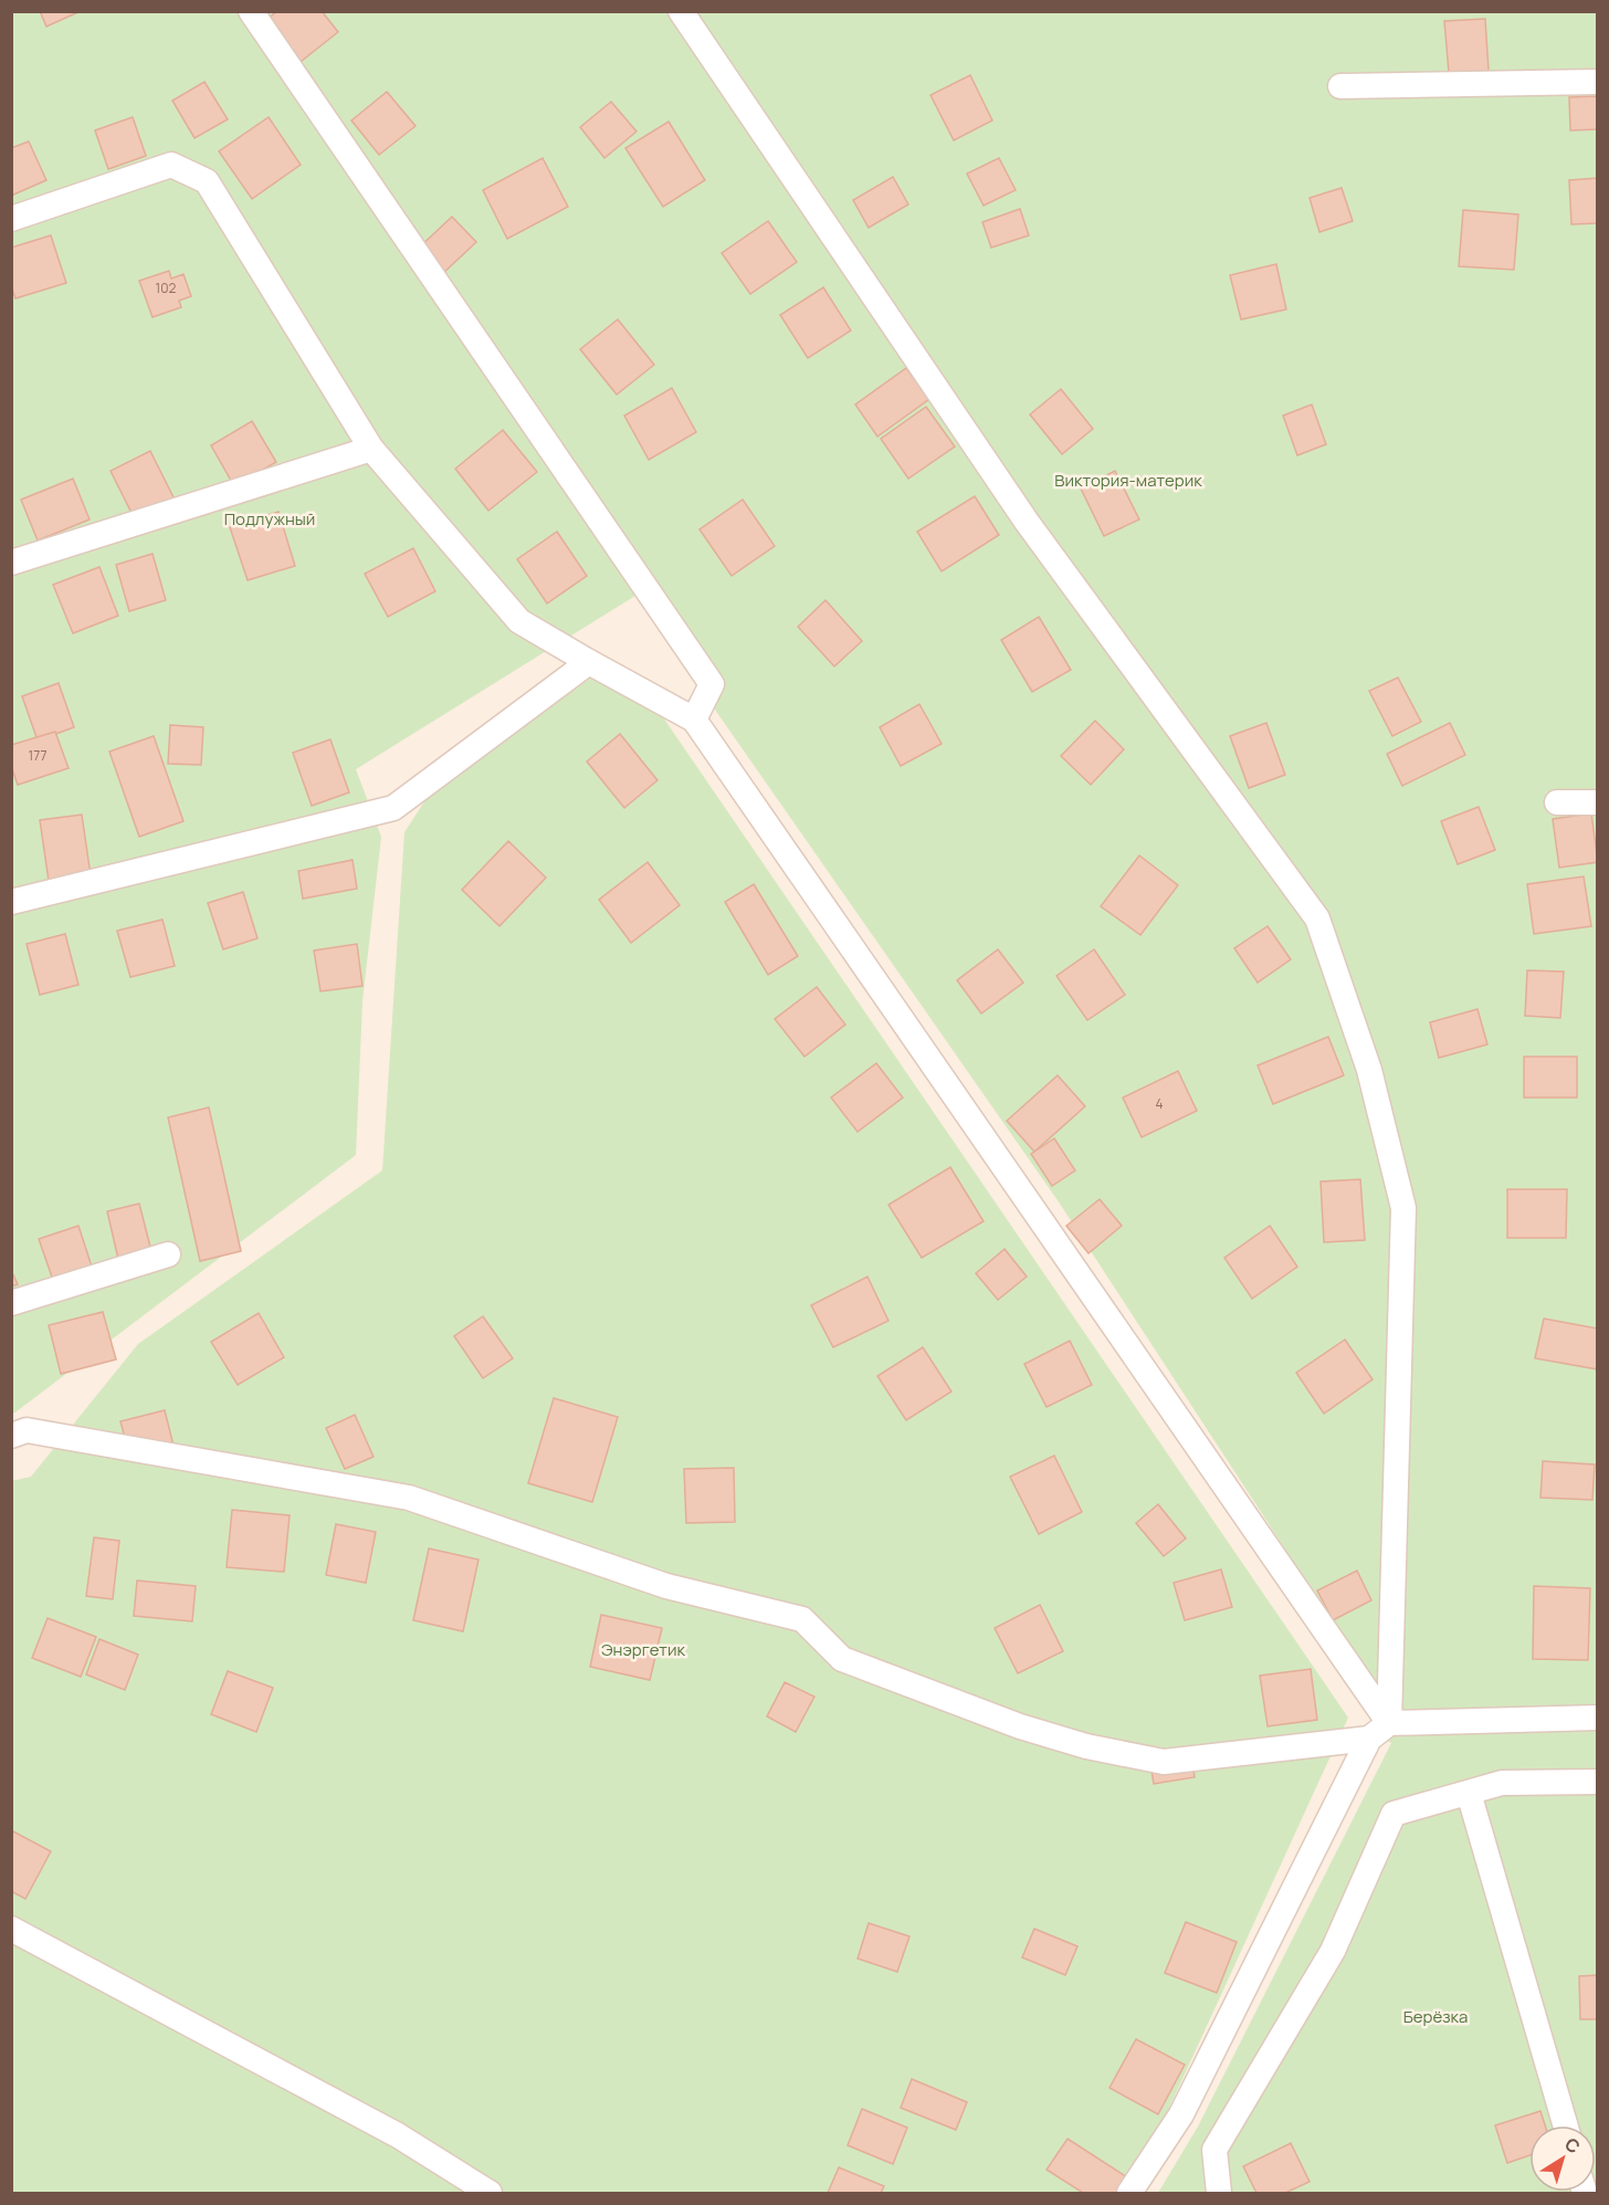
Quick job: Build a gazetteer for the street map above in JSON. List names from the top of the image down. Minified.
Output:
{"parks":["Виктория-материк","Подлужный","Энэргетик","Берёзка"],"house_numbers":["102","177","4"],"north":"top right"}
